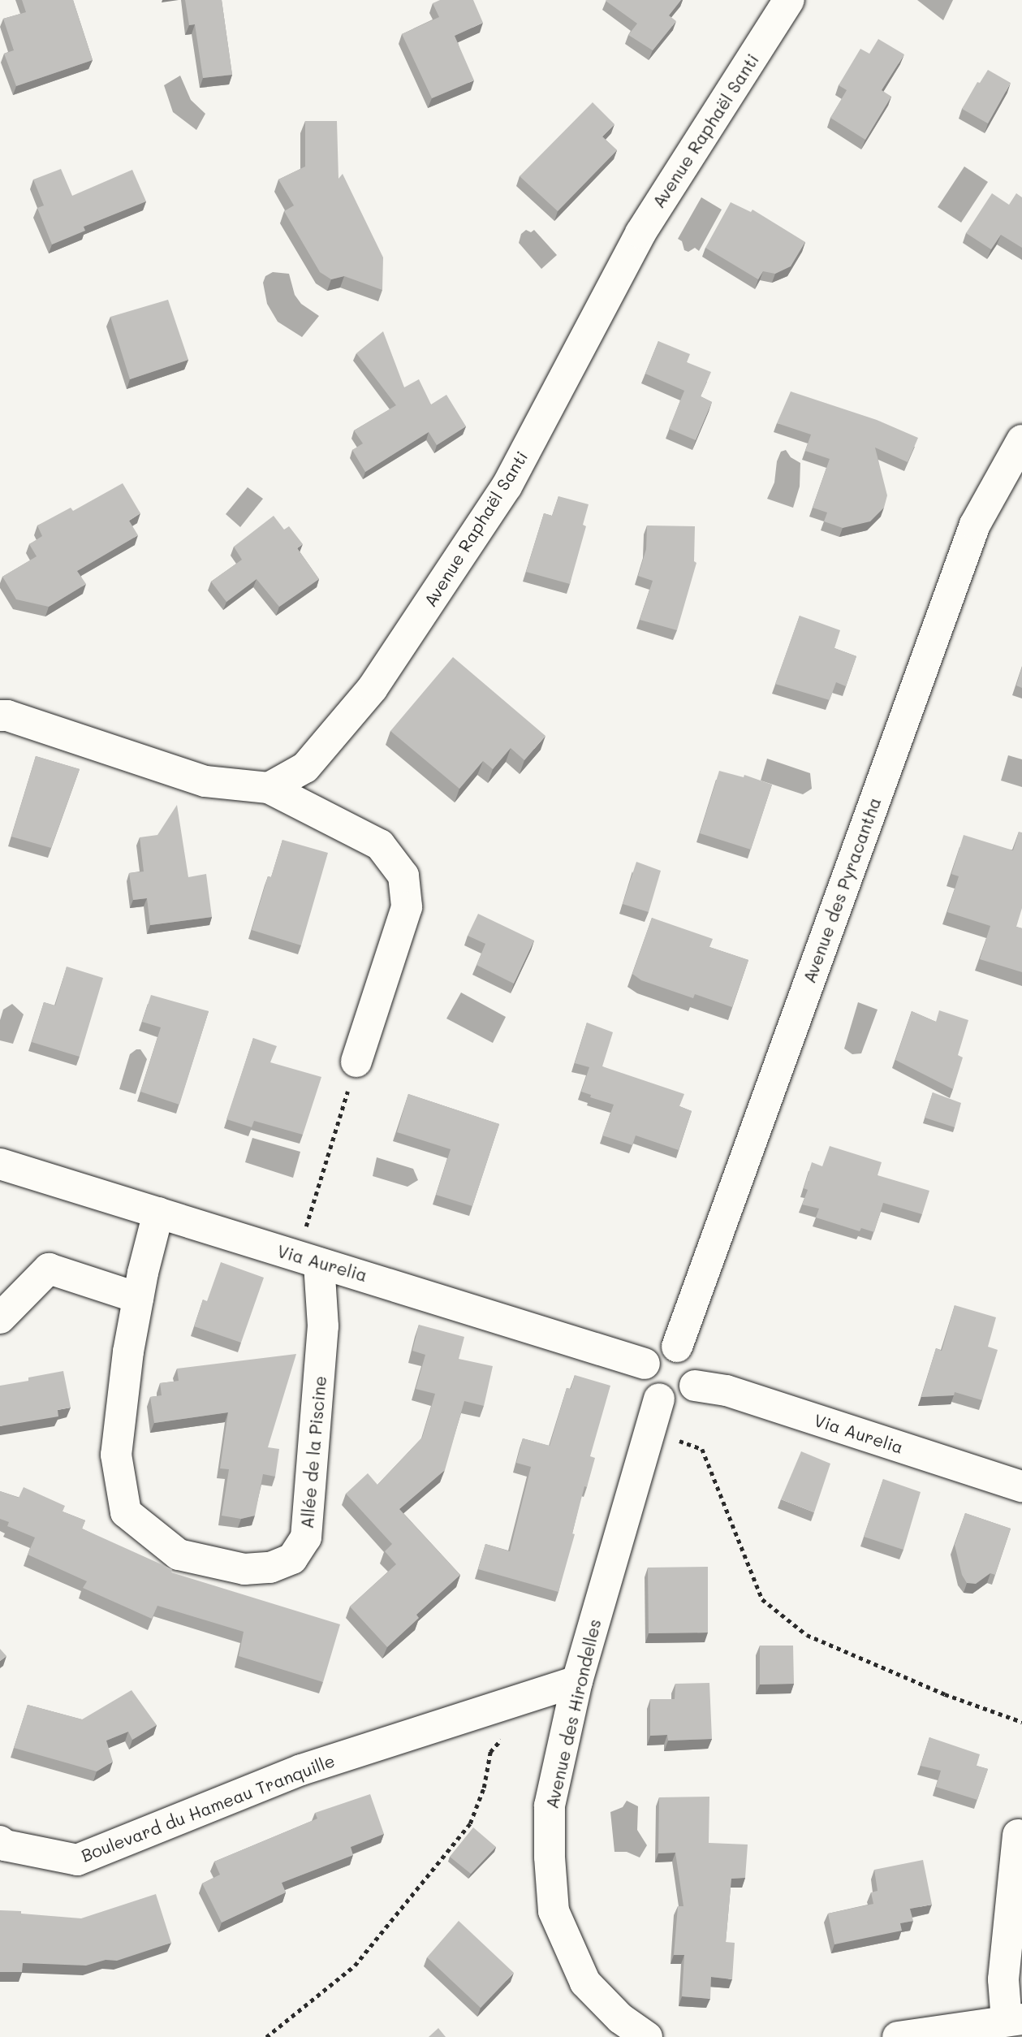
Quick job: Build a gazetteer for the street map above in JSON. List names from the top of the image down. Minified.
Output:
{"streets":{"street":["Avenue Raphaël Santi","Avenue des Pyracantha","Via Aurelia","Allée de la Piscine","Avenue des Hirondelles","Boulevard du Hameau Tranquille"]},"crossings":[["Avenue des Pyracantha","Via Aurelia"],["Avenue des Pyracantha","Avenue des Hirondelles"],["Via Aurelia","Allée de la Piscine"],["Via Aurelia","Avenue des Hirondelles"],["Avenue des Hirondelles","Boulevard du Hameau Tranquille"]]}
